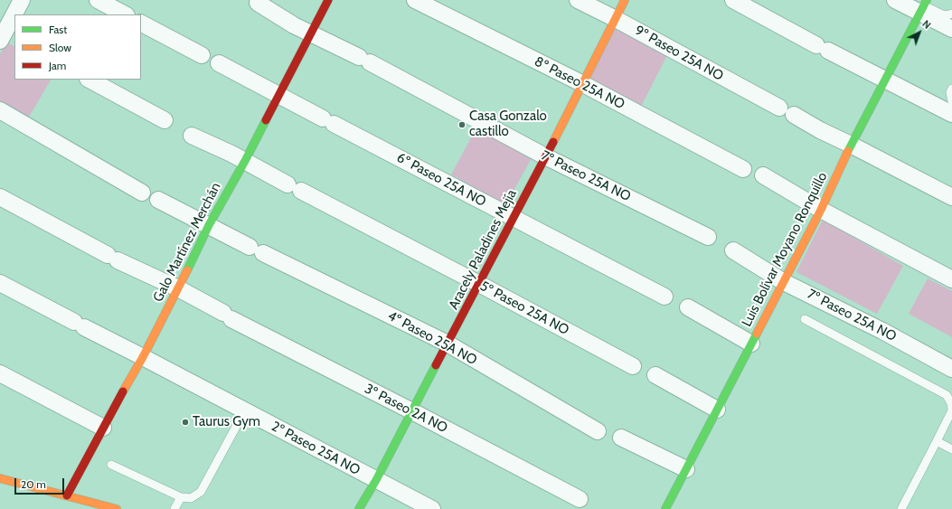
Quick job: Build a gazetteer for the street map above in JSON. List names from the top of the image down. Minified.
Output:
{"streets":{"street":["9º Paseo 25A NO","8º Paseo 25A NO","7º Paseo 25A NO","6º Paseo 25A NO","Galo Martínez Merchán","Aracely Paladines Mejía","Luis Bolívar Moyano Ronquillo","5º Paseo 25A NO","4º Paseo 25A NO","3º Paseo 2A NO","2º Paseo 25A NO"]},"crossings":[["9º Paseo 25A NO","Aracely Paladines Mejía"],["8º Paseo 25A NO","Aracely Paladines Mejía"],["7º Paseo 25A NO","Galo Martínez Merchán"],["7º Paseo 25A NO","Aracely Paladines Mejía"],["7º Paseo 25A NO","Luis Bolívar Moyano Ronquillo"],["6º Paseo 25A NO","Galo Martínez Merchán"],["6º Paseo 25A NO","Aracely Paladines Mejía"],["Galo Martínez Merchán","5º Paseo 25A NO"],["Galo Martínez Merchán","4º Paseo 25A NO"],["Galo Martínez Merchán","3º Paseo 2A NO"],["Galo Martínez Merchán","2º Paseo 25A NO"],["Aracely Paladines Mejía","5º Paseo 25A NO"],["Aracely Paladines Mejía","4º Paseo 25A NO"],["Aracely Paladines Mejía","3º Paseo 2A NO"],["Aracely Paladines Mejía","2º Paseo 25A NO"]],"places":["Casa Gonzalo castillo","Taurus Gym"],"legend":["Fast","Slow","Jam"],"scale_bar":"20 m","north":"top right"}
